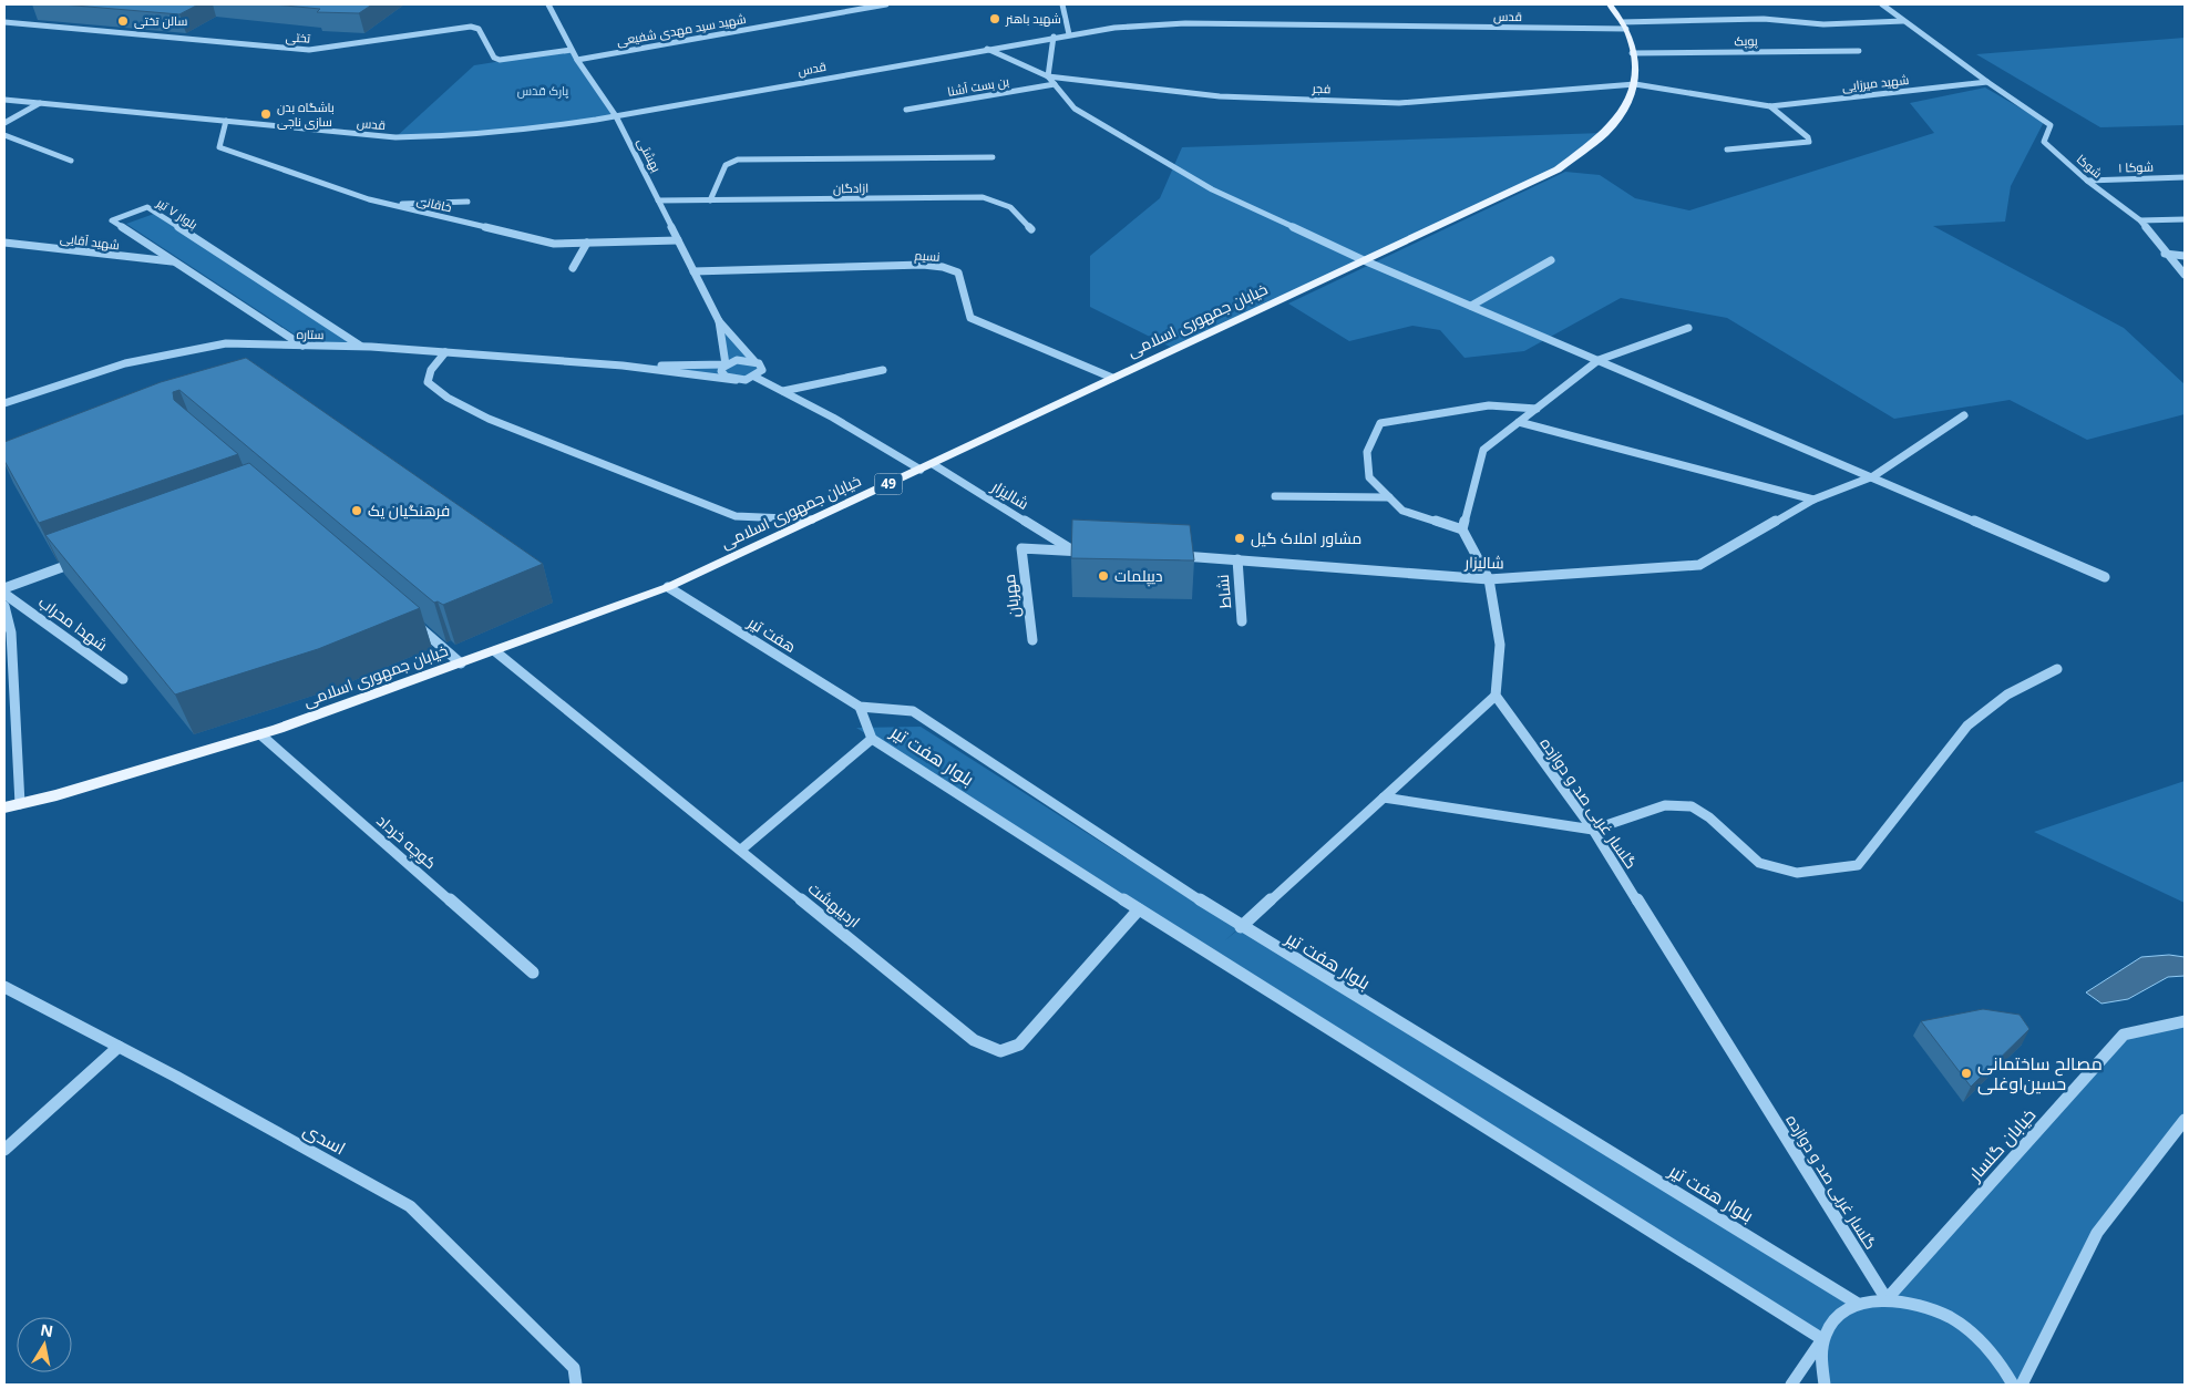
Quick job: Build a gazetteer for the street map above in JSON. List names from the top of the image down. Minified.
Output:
{"streets":{"main road":["خیابان جمهوری اسلامی","49"],"street":["قدس","شهید سید مهدی شفیعی","تختی","پوپک","شهید میرزایی","بن بست آشنا","فجر","بهشتی","شوکا","شوکا ۱","ازادگان","خاقانی","بلوار ۷ تیر","شهید آقایی","نسیم","ستاره","شالیزار","نشاط","مهربان","شهدا محراب","هفت تیر","بلوار هفت تیر","گلسار غربی صد و دوازده","کوچه خرداد","اردیبهشت","اسدی","خیابان گلسار"]},"crossings":[["قدس","بهشتی"],["قدس","خاقانی"],["شهید سید مهدی شفیعی","بهشتی"],["تختی","بهشتی"],["شهید میرزایی","فجر"],["شهید میرزایی","شوکا"],["شهید میرزایی","خیابان جمهوری اسلامی"],["فجر","خیابان جمهوری اسلامی"],["بهشتی","ازادگان"],["بهشتی","خاقانی"],["بهشتی","نسیم"],["شوکا","شوکا ۱"],["بلوار ۷ تیر","شهید آقایی"],["بلوار ۷ تیر","ستاره"],["نسیم","خیابان جمهوری اسلامی"],["خیابان جمهوری اسلامی","شالیزار"],["خیابان جمهوری اسلامی","هفت تیر"],["خیابان جمهوری اسلامی","کوچه خرداد"],["خیابان جمهوری اسلامی","اردیبهشت"],["شالیزار","نشاط"],["شالیزار","مهربان"],["هفت تیر","بلوار هفت تیر"],["بلوار هفت تیر","اردیبهشت"],["گلسار غربی صد و دوازده","خیابان گلسار"]],"parks":["پارک قدس"],"places":["شهید باهنر","سالن تختی","باشگاه بدن سازی ناجی","فرهنگیان یک","مشاور املاک گیل","دیپلمات","مصالح ساختمانی حسین‌اوغلی"],"north":"top"}
